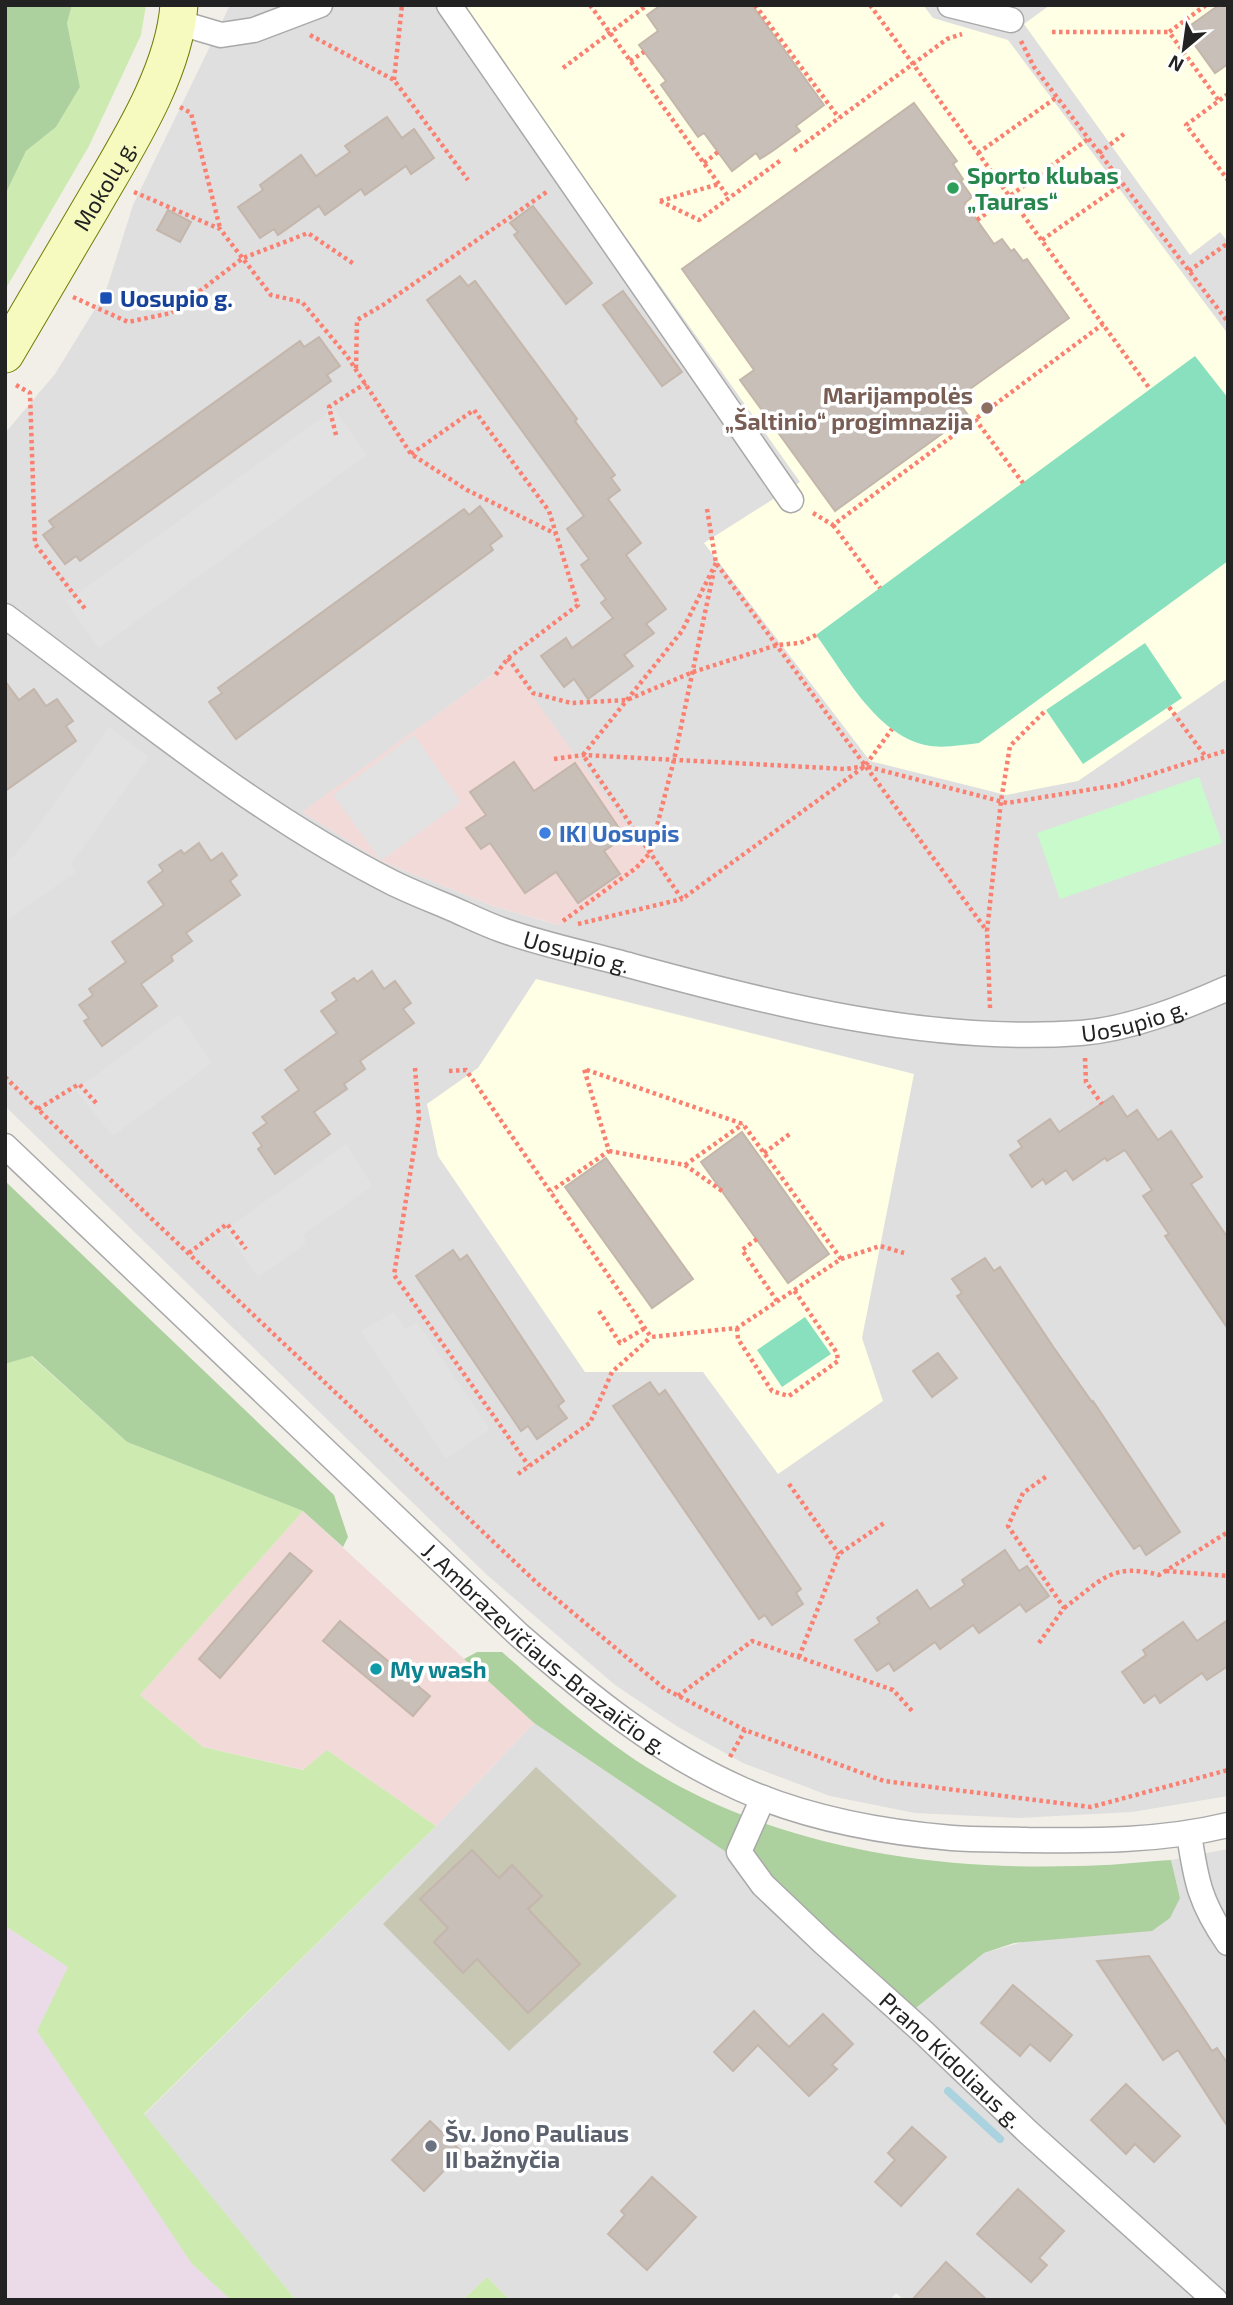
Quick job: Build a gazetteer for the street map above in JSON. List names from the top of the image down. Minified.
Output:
{"streets":{"main road":["Mokolų g."],"street":["Uosupio g.","J. Ambrazevičiaus-Brazaičio g.","Prano Kidoliaus g."]},"crossings":[["J. Ambrazevičiaus-Brazaičio g.","Prano Kidoliaus g."]],"places":{"other":["Sporto klubas „Tauras“","Marijampolės „Šaltinio“ progimnazija","IKI Uosupis","My wash","Šv. Jono Pauliaus II bažnyčia"],"transit":["Uosupio g."]},"north":"bottom left"}
